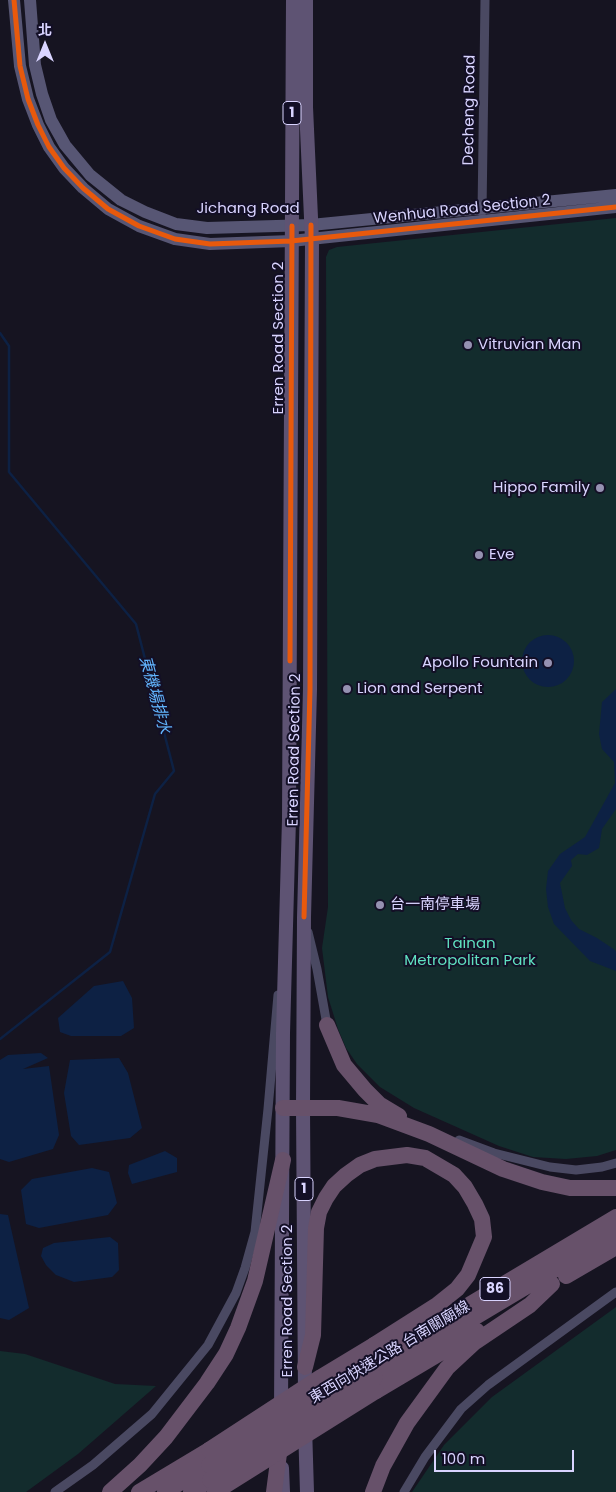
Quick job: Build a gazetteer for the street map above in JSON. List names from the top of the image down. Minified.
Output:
{"streets":{"highway":["86","東西向快速公路 台南關廟線"],"main road":["1","Erren Road Section 2"],"street":["Decheng Road","Jichang Road","Wenhua Road Section 2"]},"crossings":[["Decheng Road","Wenhua Road Section 2"],["1","Erren Road Section 2"],["Jichang Road","Wenhua Road Section 2"],["Jichang Road","Erren Road Section 2"],["Wenhua Road Section 2","Erren Road Section 2"]],"water":["東機場排水"],"parks":["Tainan Metropolitan Park"],"places":["Vitruvian Man","Hippo Family","Eve","Apollo Fountain","Lion and Serpent","台一南停車場"],"scale_bar":"100 m","north":"top"}
